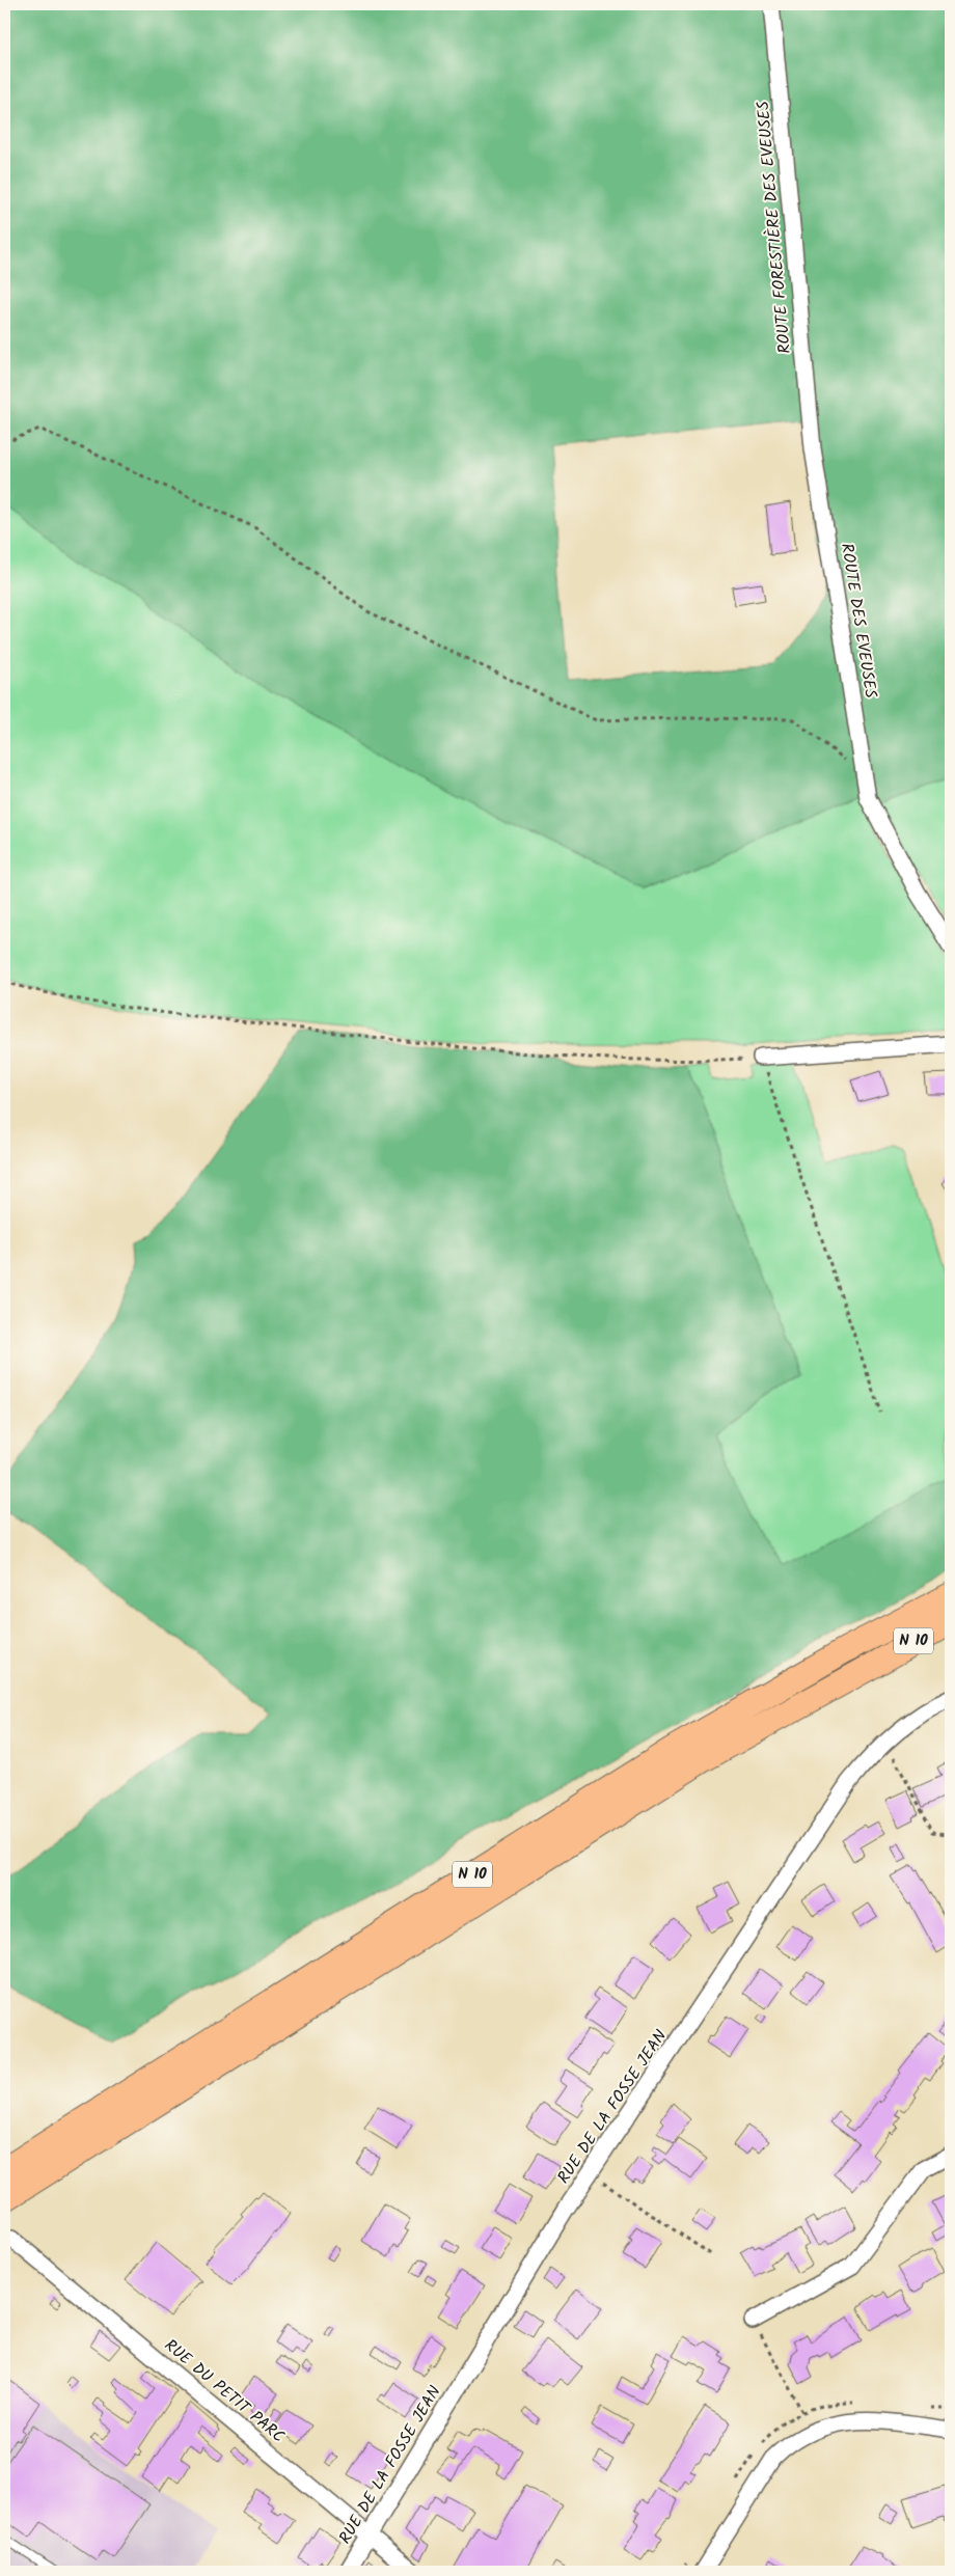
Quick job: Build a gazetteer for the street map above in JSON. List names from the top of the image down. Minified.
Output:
{"streets":{"main road":["N 10"],"street":["ROUTE FORESTIÈRE DES EVEUSES","ROUTE DES EVEUSES","RUE DE LA FOSSE JEAN","RUE DU PETIT PARC"]},"crossings":[["ROUTE FORESTIÈRE DES EVEUSES","ROUTE DES EVEUSES"],["RUE DE LA FOSSE JEAN","RUE DU PETIT PARC"]]}
